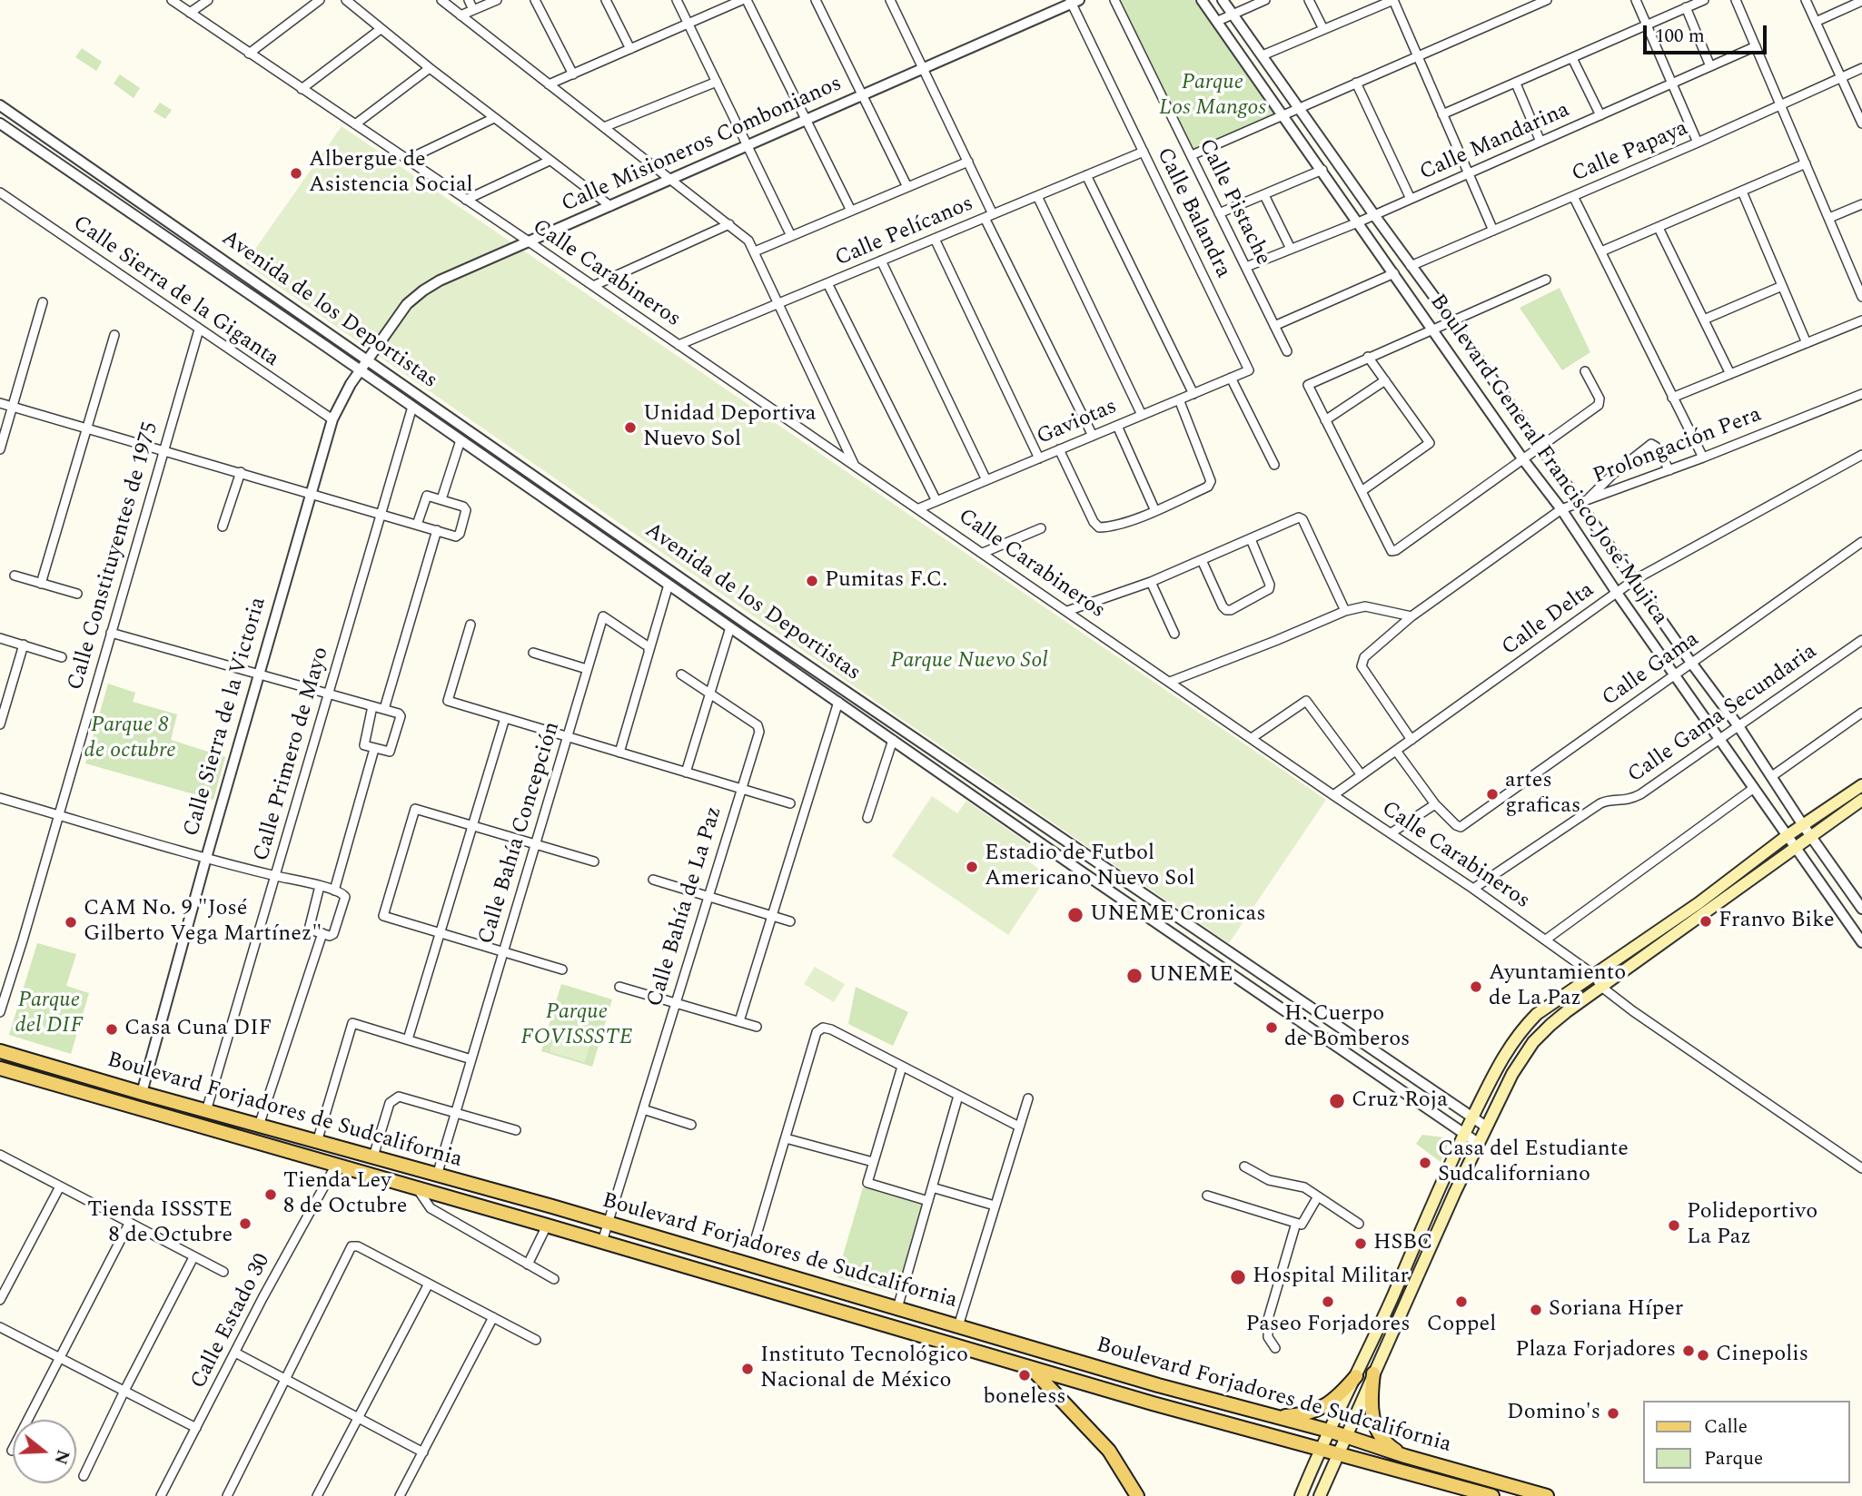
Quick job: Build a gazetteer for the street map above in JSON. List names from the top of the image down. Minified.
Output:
{"streets":{"main road":["Boulevard Forjadores de Sudcalifornia"],"street":["Calle Mandarina","Calle Misioneros Combonianos","Calle Papaya","Calle Pistache","Calle Balandra","Calle Pelícanos","Calle Carabineros","Calle Sierra de la Giganta","Avenida de los Deportistas","Gaviotas","Prolongación Pera","Boulevard General Francisco José Mujica","Calle Constituyentes de 1975","Calle Delta","Calle Gama","Calle Gama Secundaria","Calle Sierra de la Victoria","Calle Primero de Mayo","Calle Bahía Concepción","Calle Bahía de La Paz","Calle Estado 30"]},"crossings":[["Calle Mandarina","Calle Pistache"],["Calle Mandarina","Boulevard General Francisco José Mujica"],["Calle Misioneros Combonianos","Calle Balandra"],["Calle Misioneros Combonianos","Calle Carabineros"],["Calle Misioneros Combonianos","Avenida de los Deportistas"],["Calle Misioneros Combonianos","Calle Sierra de la Victoria"],["Calle Papaya","Boulevard General Francisco José Mujica"],["Calle Balandra","Calle Pelícanos"],["Calle Balandra","Gaviotas"],["Calle Pelícanos","Calle Carabineros"],["Calle Carabineros","Gaviotas"],["Calle Carabineros","Calle Delta"],["Calle Carabineros","Calle Gama Secundaria"],["Calle Sierra de la Giganta","Calle Constituyentes de 1975"],["Calle Sierra de la Giganta","Calle Sierra de la Victoria"],["Avenida de los Deportistas","Calle Sierra de la Victoria"],["Avenida de los Deportistas","Calle Primero de Mayo"],["Prolongación Pera","Boulevard General Francisco José Mujica"],["Prolongación Pera","Calle Delta"],["Boulevard General Francisco José Mujica","Calle Delta"],["Boulevard General Francisco José Mujica","Calle Gama"],["Boulevard General Francisco José Mujica","Calle Gama Secundaria"],["Calle Sierra de la Victoria","Boulevard Forjadores de Sudcalifornia"],["Calle Primero de Mayo","Boulevard Forjadores de Sudcalifornia"],["Calle Bahía Concepción","Boulevard Forjadores de Sudcalifornia"],["Calle Bahía de La Paz","Boulevard Forjadores de Sudcalifornia"],["Boulevard Forjadores de Sudcalifornia","Calle Estado 30"]],"parks":["Parque Los Mangos","Parque Nuevo Sol","Parque 8 de octubre","Parque del DIF","Parque FOVISSSTE"],"places":["Albergue de Asistencia Social","Unidad Deportiva Nuevo Sol","Pumitas F.C.","artes graficas","Estadio de Futbol Americano Nuevo Sol","UNEME Cronicas","Franvo Bike","CAM No. 9 \"José Gilberto Vega Martínez\"","UNEME","Ayuntamiento de La Paz","H. Cuerpo de Bomberos","Casa Cuna DIF","Cruz Roja","Casa del Estudiante Sudcaliforniano","Tienda Ley 8 de Octubre","Tienda ISSSTE 8 de Octubre","Polideportivo La Paz","HSBC","Hospital Militar","Paseo Forjadores","Coppel","Soriana Híper","Plaza Forjadores","Cinepolis","Instituto Tecnológico Nacional de México","boneless","Domino's"],"legend":["Calle","Parque"],"scale_bar":"100 m","north":"right"}
